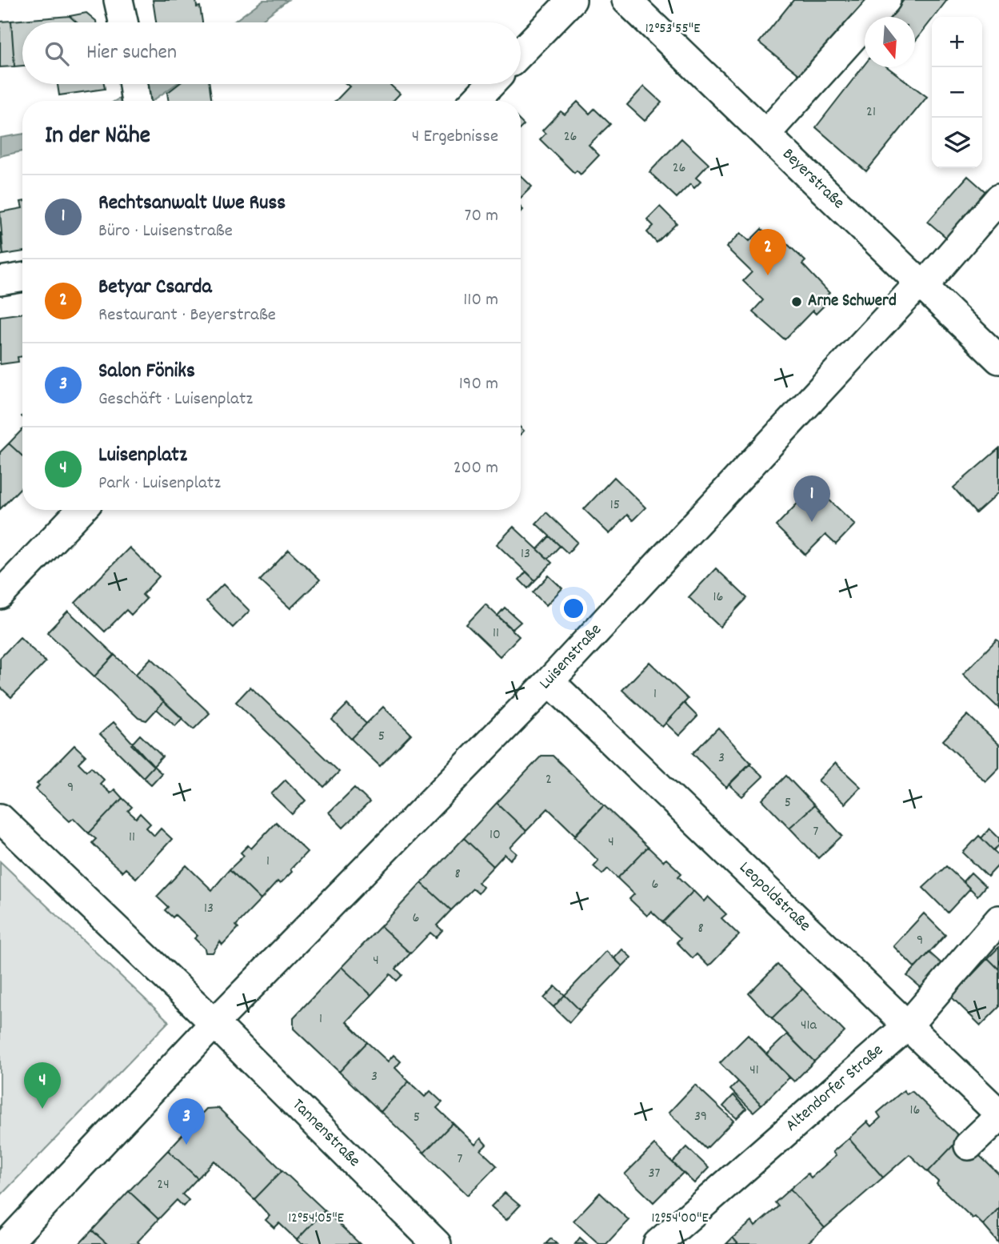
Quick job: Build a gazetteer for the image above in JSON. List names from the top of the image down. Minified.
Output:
{"streets":{"street":["Beyerstraße","Luisenstraße","Leopoldstraße","Altendorfer Straße","Tannenstraße"]},"crossings":[["Beyerstraße","Luisenstraße"],["Luisenstraße","Leopoldstraße"],["Luisenstraße","Tannenstraße"],["Leopoldstraße","Altendorfer Straße"]],"places":["Arne Schwerd"],"house_numbers":["21","26","26","15","13","16","11","1","5","3","2","9","5","7","10","11","4","1","8","6","13","6","8","9","4","1","41a","41","3","16","39","5","7","37","24"],"north":"bottom","page":{"map_buttons":["+","−"],"search":"Hier suchen","heading":["In der Nähe","4 Ergebnisse"],"list":[{"mark":"1","name":"Rechtsanwalt Uwe Russ","note":"Büro · Luisenstraße","value":"70 m"},{"mark":"2","name":"Betyar Csarda","note":"Restaurant · Beyerstraße","value":"110 m"},{"mark":"3","name":"Salon Föniks","note":"Geschäft · Luisenplatz","value":"190 m"},{"mark":"4","name":"Luisenplatz","note":"Park · Luisenplatz","value":"200 m"}],"pins":["2","1","4","3"]},"coordinates":["12°53'55\"E","12°54'05\"E","12°54'00\"E"]}
